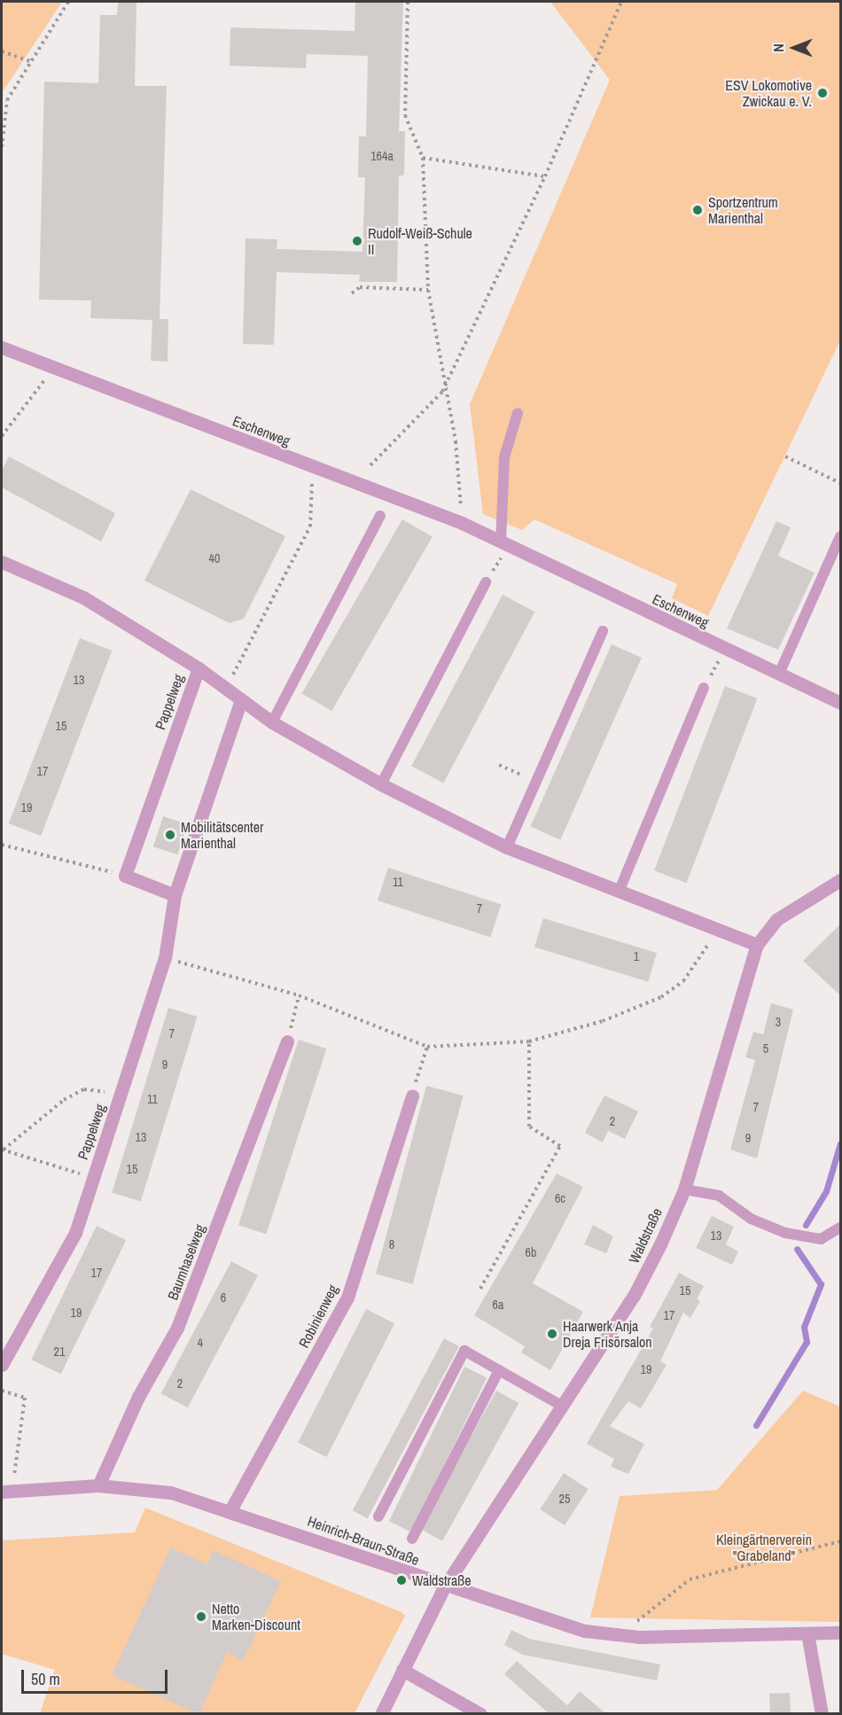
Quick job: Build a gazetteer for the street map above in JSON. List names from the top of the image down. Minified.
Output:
{"streets":{"street":["Eschenweg","Pappelweg","Waldstraße","Baumhaselweg","Robinienweg","Heinrich-Braun-Straße"]},"crossings":[["Waldstraße","Heinrich-Braun-Straße"],["Baumhaselweg","Heinrich-Braun-Straße"],["Robinienweg","Heinrich-Braun-Straße"]],"parks":["Kleingärtnerverein \"Grabeland\""],"places":["ESV Lokomotive Zwickau e. V.","Sportzentrum Marienthal","Rudolf-Weiß-Schule II","Mobilitätscenter Marienthal","Haarwerk Anja Dreja Frisörsalon","Waldstraße","Netto Marken-Discount"],"house_numbers":["164a","40","13","15","17","19","11","7","1","3","7","5","9","11","7","2","13","9","15","6c","13","8","6b","17","15","6","6a","19","17","4","21","19","2","25"],"scale_bar":"50 m","north":"left"}
